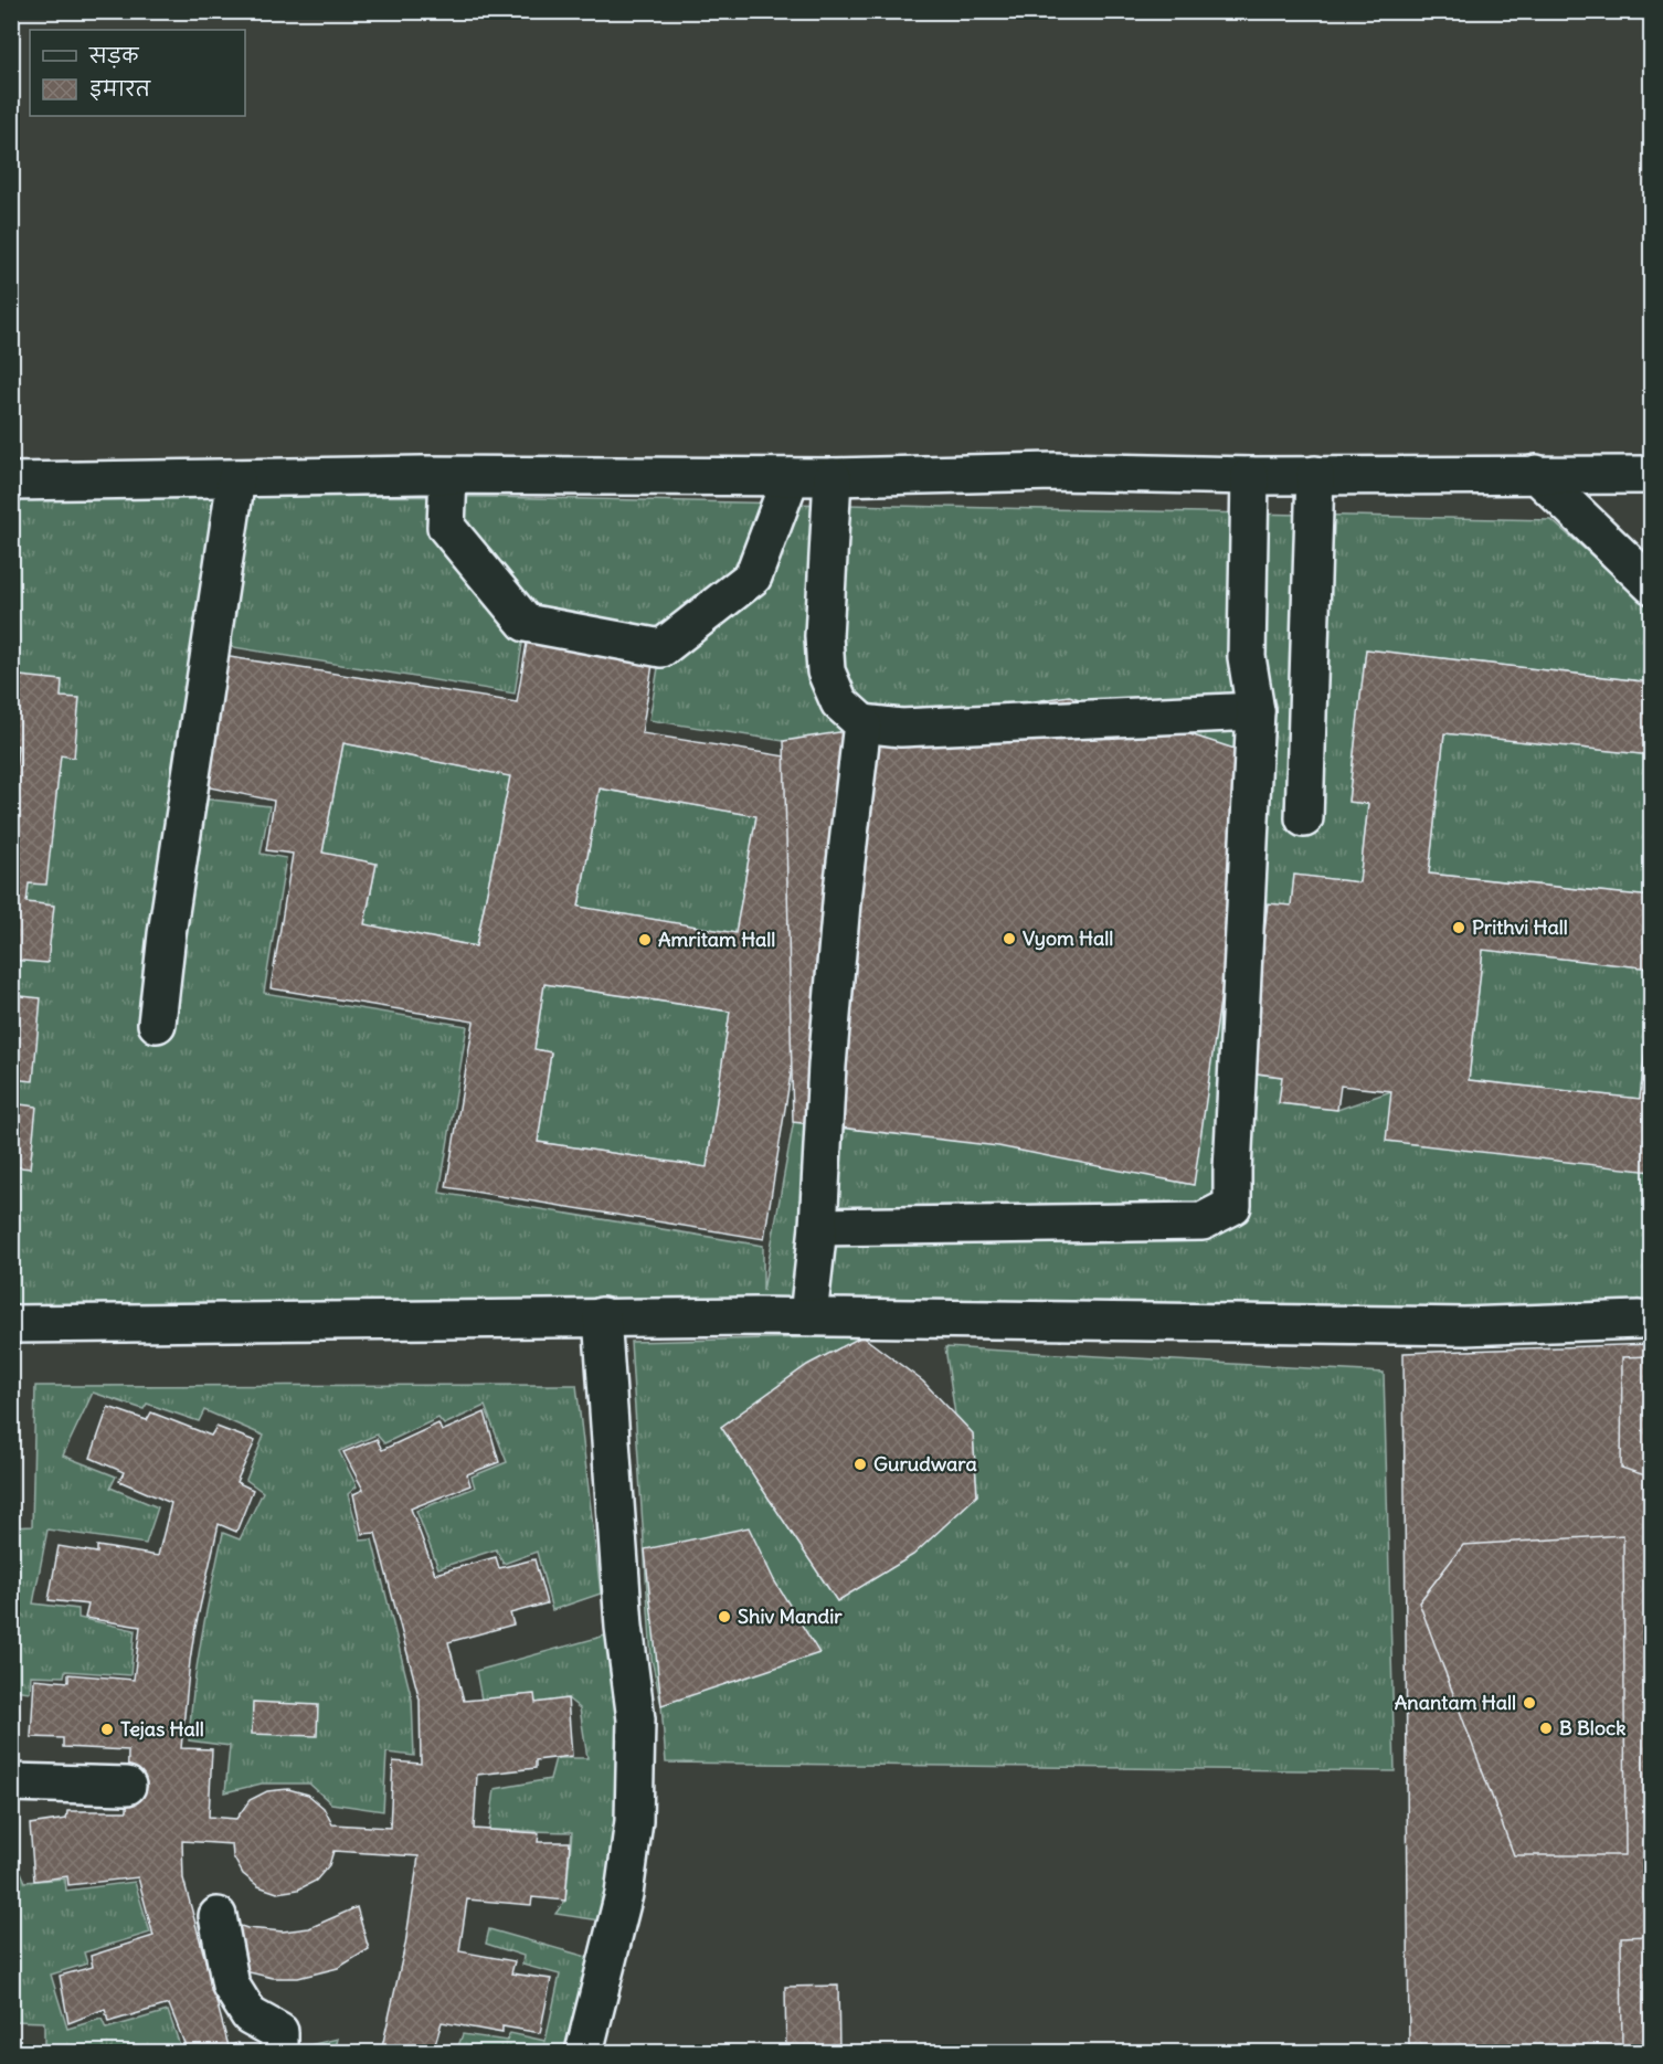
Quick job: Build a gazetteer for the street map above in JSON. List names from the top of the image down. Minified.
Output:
{"places":["Prithvi Hall","Vyom Hall","Amritam Hall","Gurudwara","Shiv Mandir","Anantam Hall","B Block","Tejas Hall"],"legend":["सड़क","इमारत"]}
